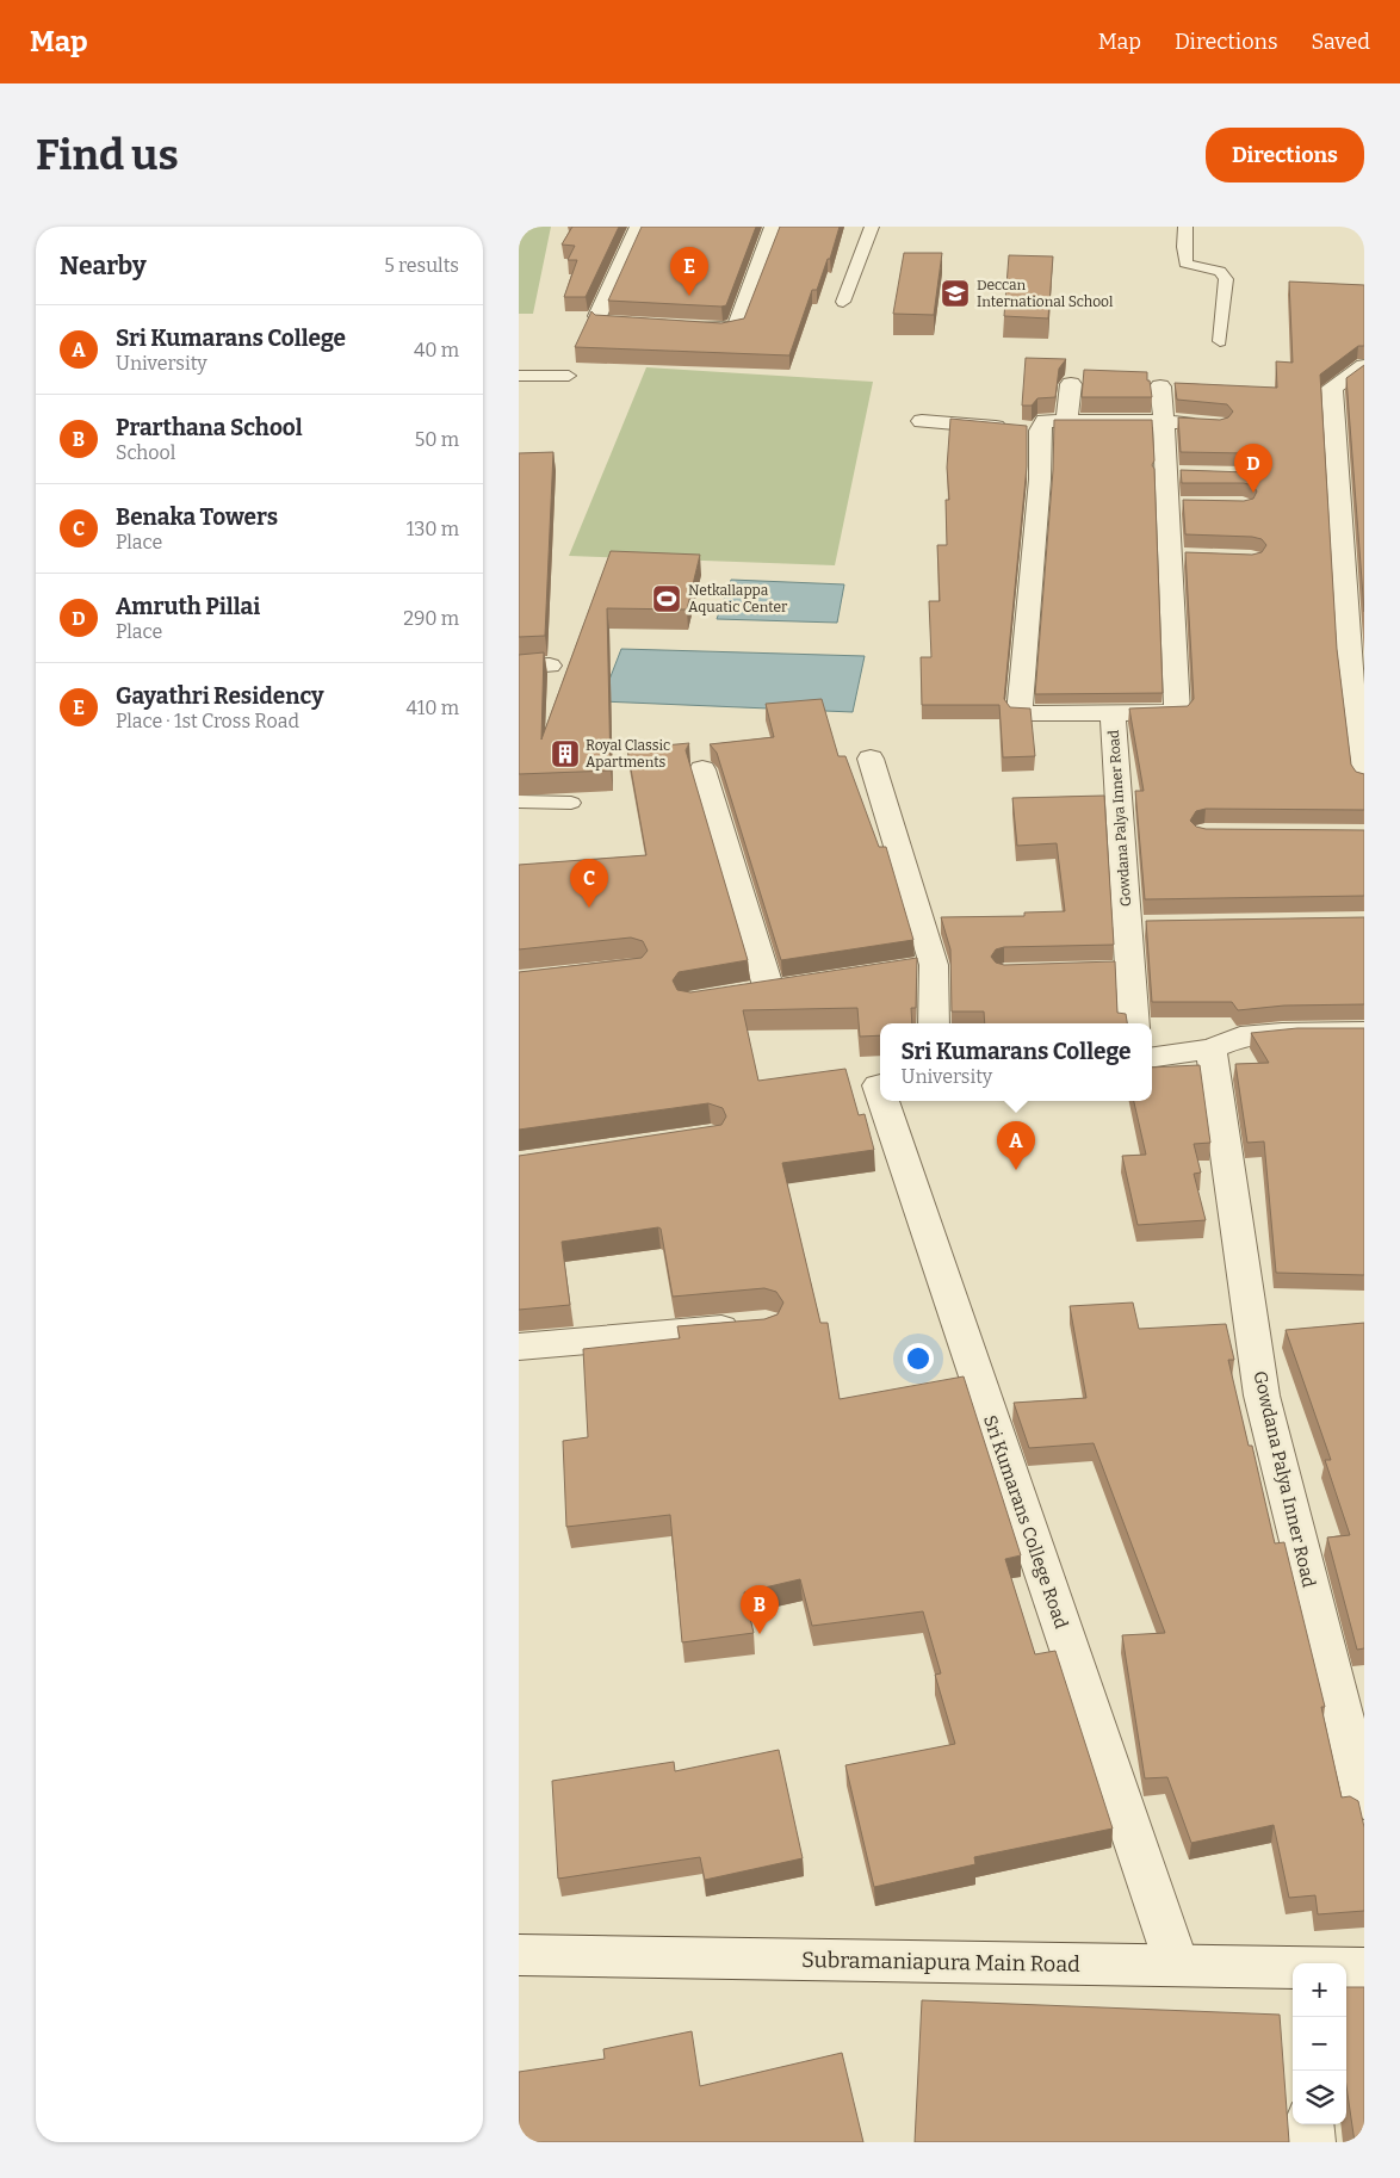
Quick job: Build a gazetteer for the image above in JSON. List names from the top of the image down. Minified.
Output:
{"streets":{"street":["Gowdana Palya Inner Road","Sri Kumarans College Road","Subramaniapura Main Road"]},"crossings":[["Sri Kumarans College Road","Subramaniapura Main Road"]],"places":{"school or university":["Deccan International School"],"sports":["Netkallappa Aquatic Center"],"building":["Royal Classic Apartments"]},"page":{"header":"Map","nav":["Map","Directions","Saved"],"buttons":"Directions","title":"Find us","heading":["Nearby","5 results"],"pins":["E","D","C","A","B"],"list":[{"mark":"A","name":"Sri Kumarans College","note":"University","value":"40 m"},{"mark":"B","name":"Prarthana School","note":"School","value":"50 m"},{"mark":"C","name":"Benaka Towers","note":"Place","value":"130 m"},{"mark":"D","name":"Amruth Pillai","note":"Place","value":"290 m"},{"mark":"E","name":"Gayathri Residency","note":"Place · 1st Cross Road","value":"410 m"}],"popup":["Sri Kumarans College","University"],"map_buttons":["+","−"]}}
